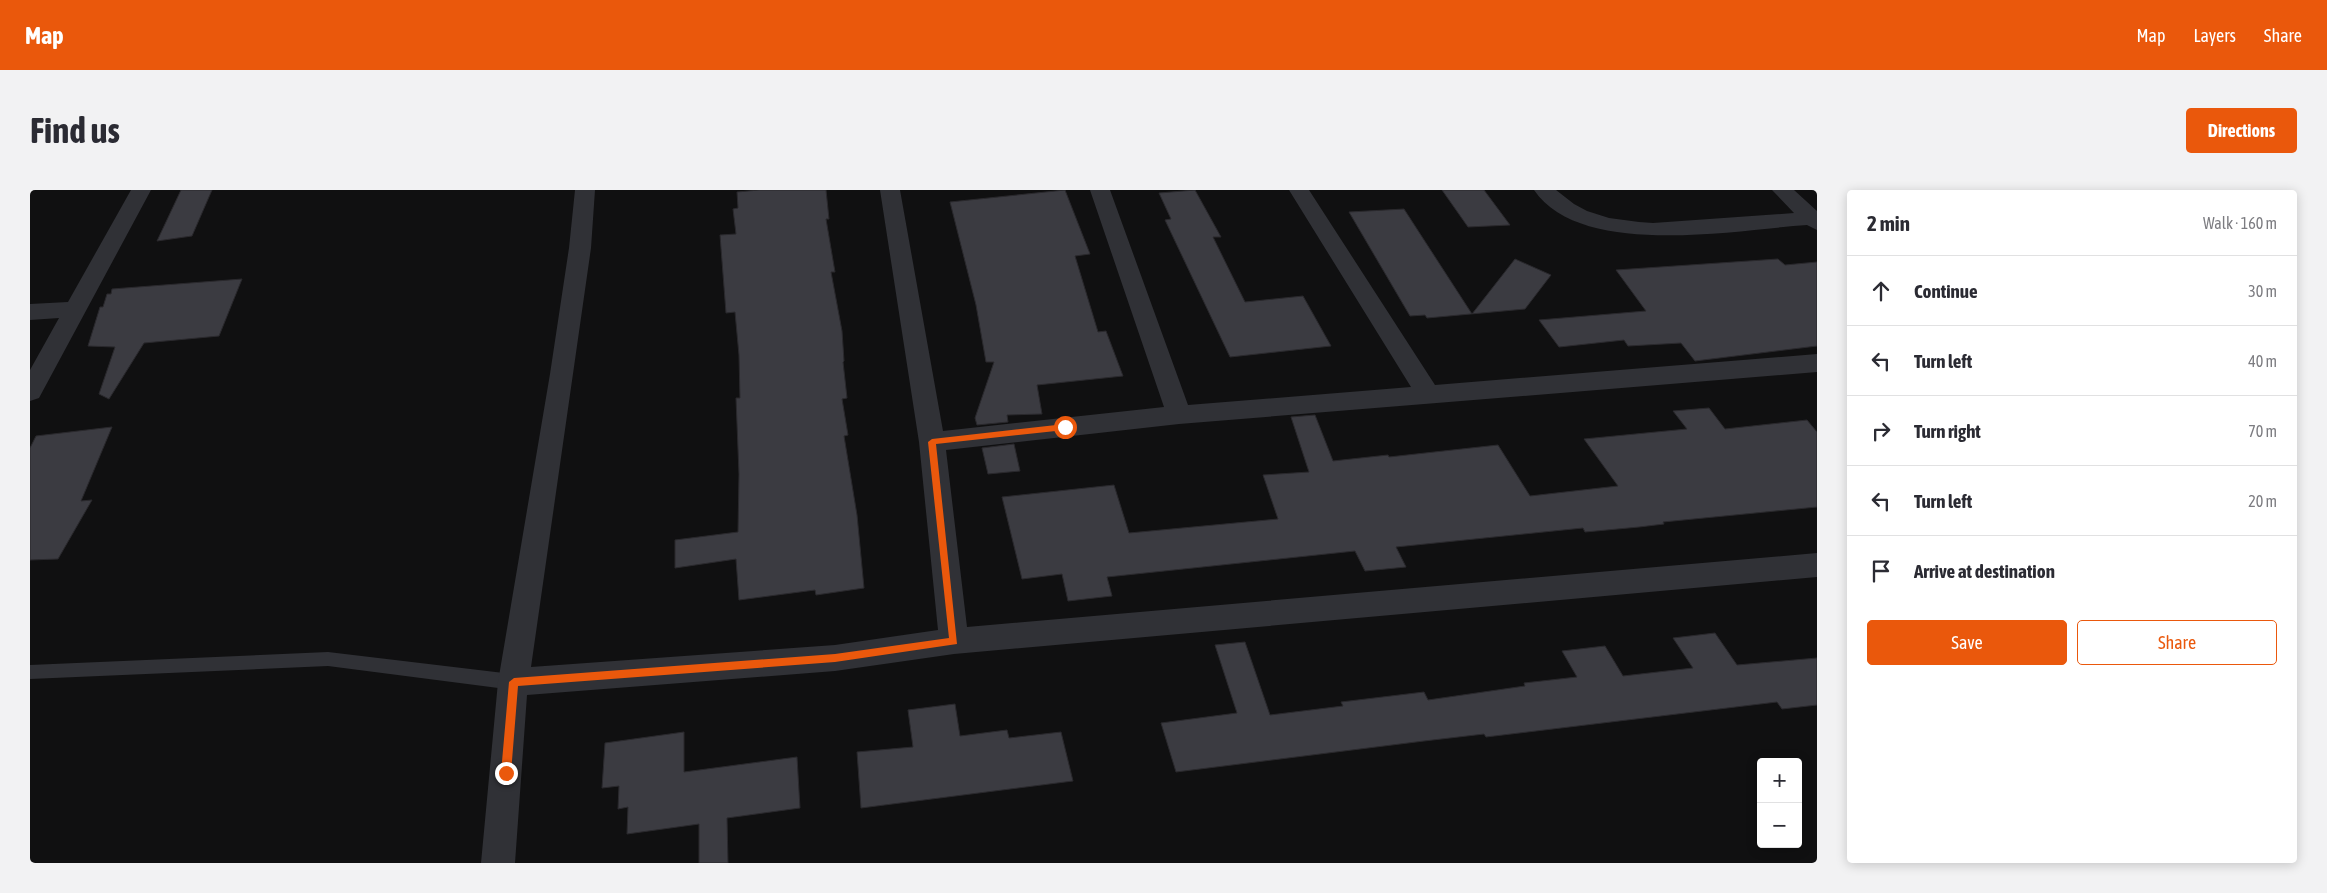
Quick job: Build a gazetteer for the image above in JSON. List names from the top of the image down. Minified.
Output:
{"page":{"header":"Map","nav":["Map","Layers","Share"],"buttons":["Directions",["Save","Share"]],"title":"Find us","heading":["2 min","Walk · 160 m"],"list":[["Continue","30 m"],["Turn left","40 m"],["Turn right","70 m"],["Turn left","20 m"],"Arrive at destination"],"map_buttons":["+","−"]}}
